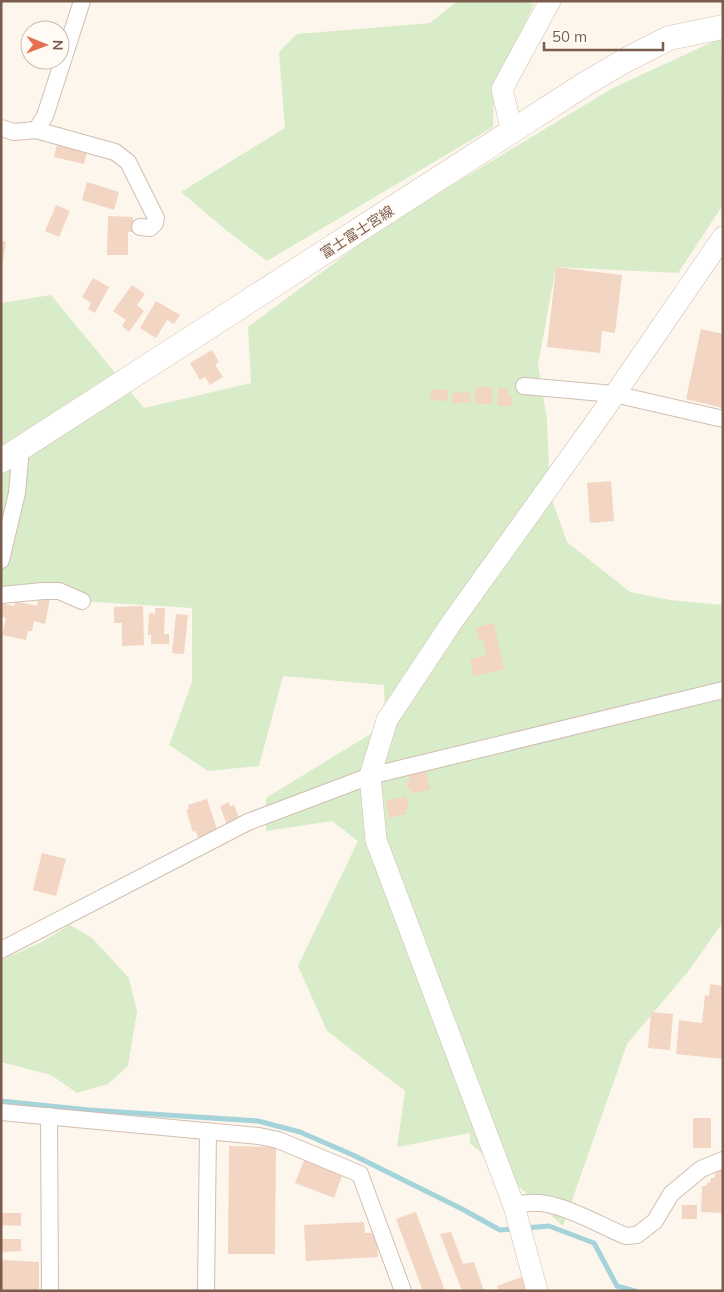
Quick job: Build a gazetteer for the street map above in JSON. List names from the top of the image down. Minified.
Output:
{"streets":{"main road":["富士富士宮線"]},"scale_bar":"50 m","north":"right"}
